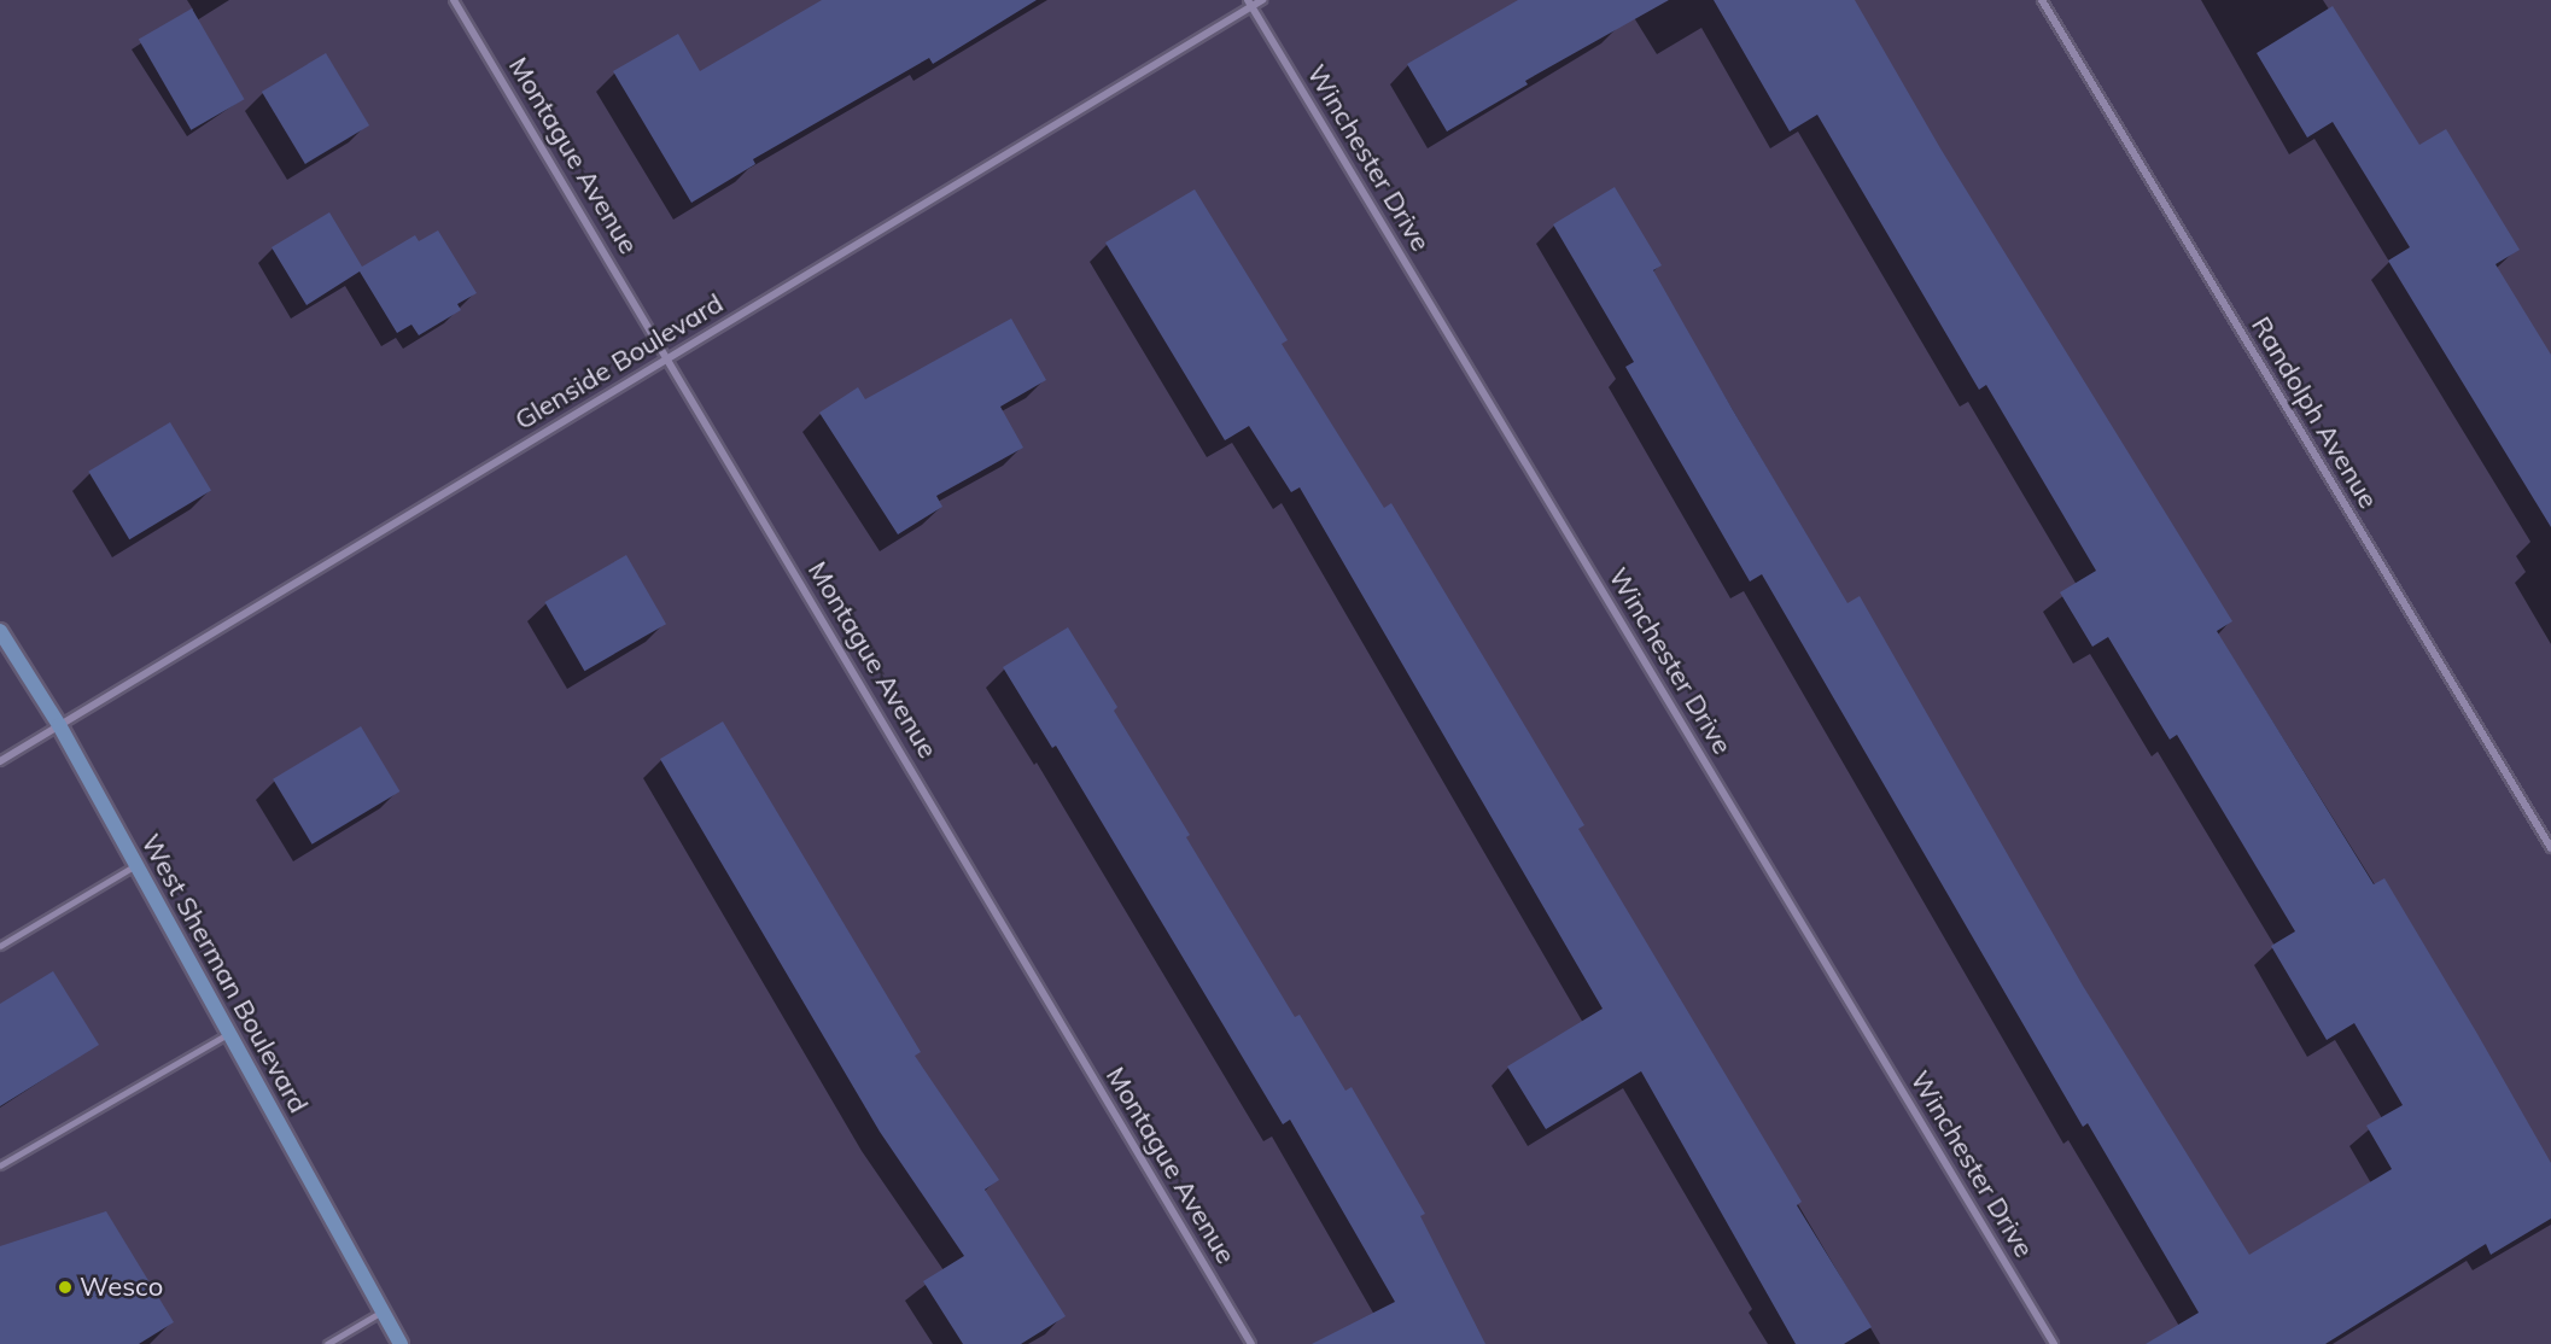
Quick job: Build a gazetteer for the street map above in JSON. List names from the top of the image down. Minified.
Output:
{"streets":{"main road":["West Sherman Boulevard"],"street":["Montague Avenue","Winchester Drive","Glenside Boulevard","Randolph Avenue"]},"crossings":[["Montague Avenue","Glenside Boulevard"],["Winchester Drive","Glenside Boulevard"],["Glenside Boulevard","West Sherman Boulevard"]],"places":["Wesco"]}
